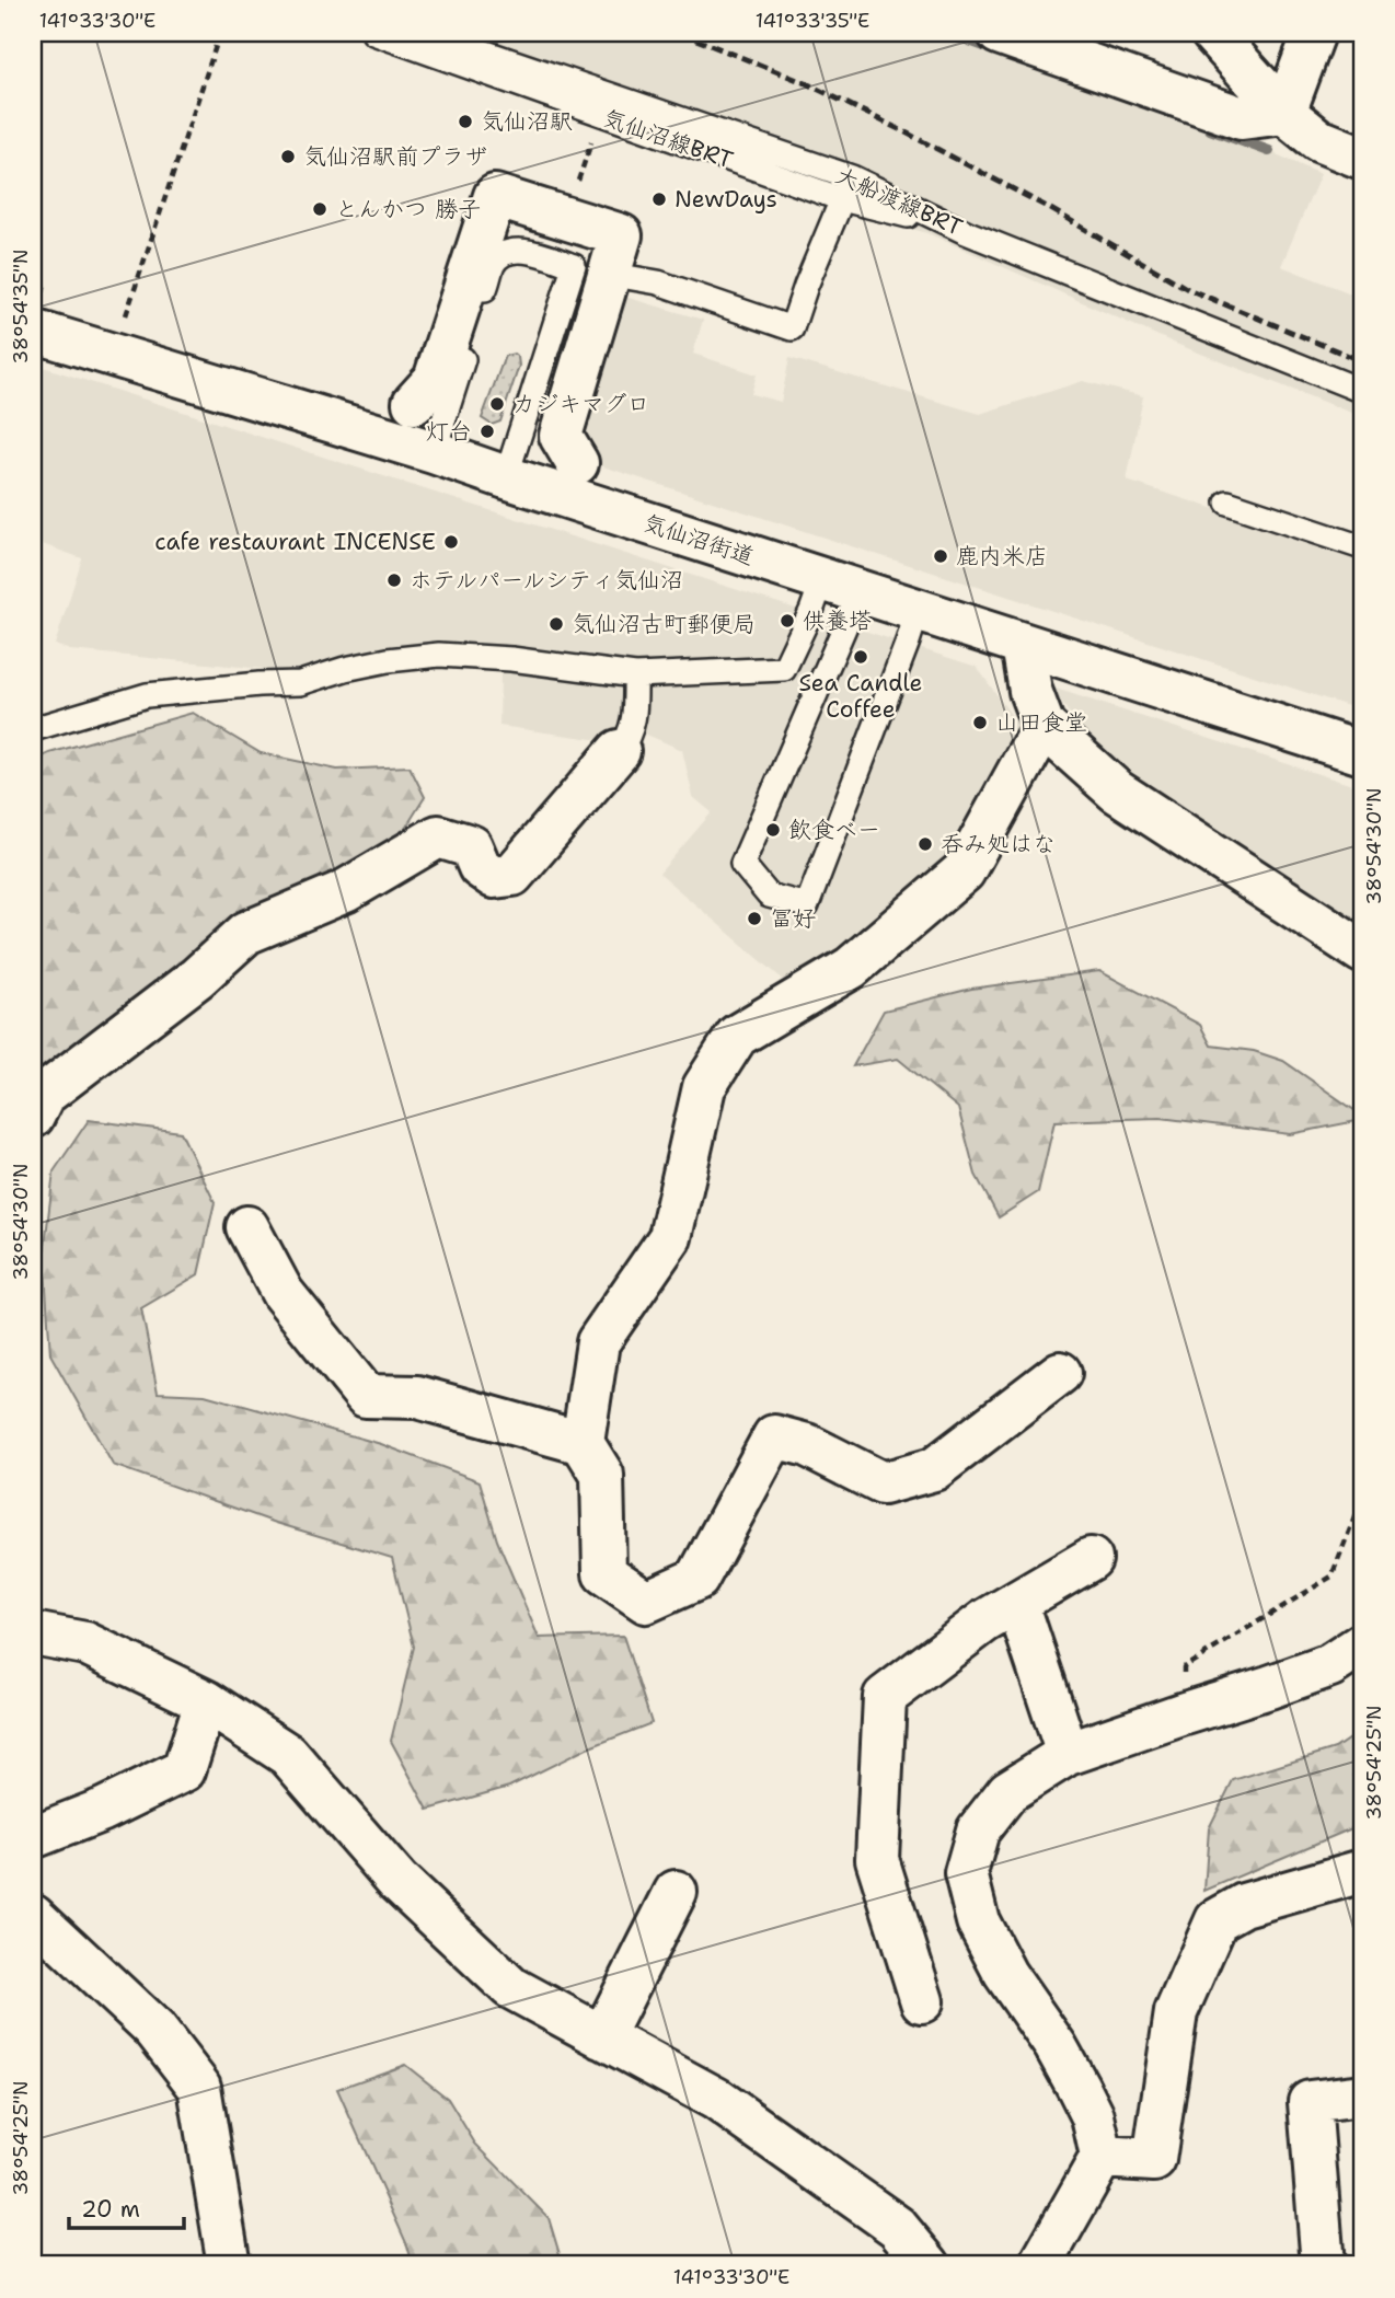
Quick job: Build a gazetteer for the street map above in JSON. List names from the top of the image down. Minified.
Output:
{"streets":{"street":["気仙沼街道"],"lane":["気仙沼線BRT","大船渡線BRT"]},"crossings":[["気仙沼線BRT","大船渡線BRT"]],"places":["気仙沼駅","気仙沼駅前プラザ","NewDays","とんかつ 勝子","カジキマグロ","灯台","cafe restaurant INCENSE","鹿内米店","ホテルパールシティ気仙沼","供養塔","気仙沼古町郵便局","Sea Candle Coffee","山田食堂","飲食ベー","呑み処はな","冨好"],"scale_bar":"20 m","coordinates":["141°33'30\"E","141°33'35\"E","38°54'35\"N","38°54'30\"N","38°54'25\"N"]}
